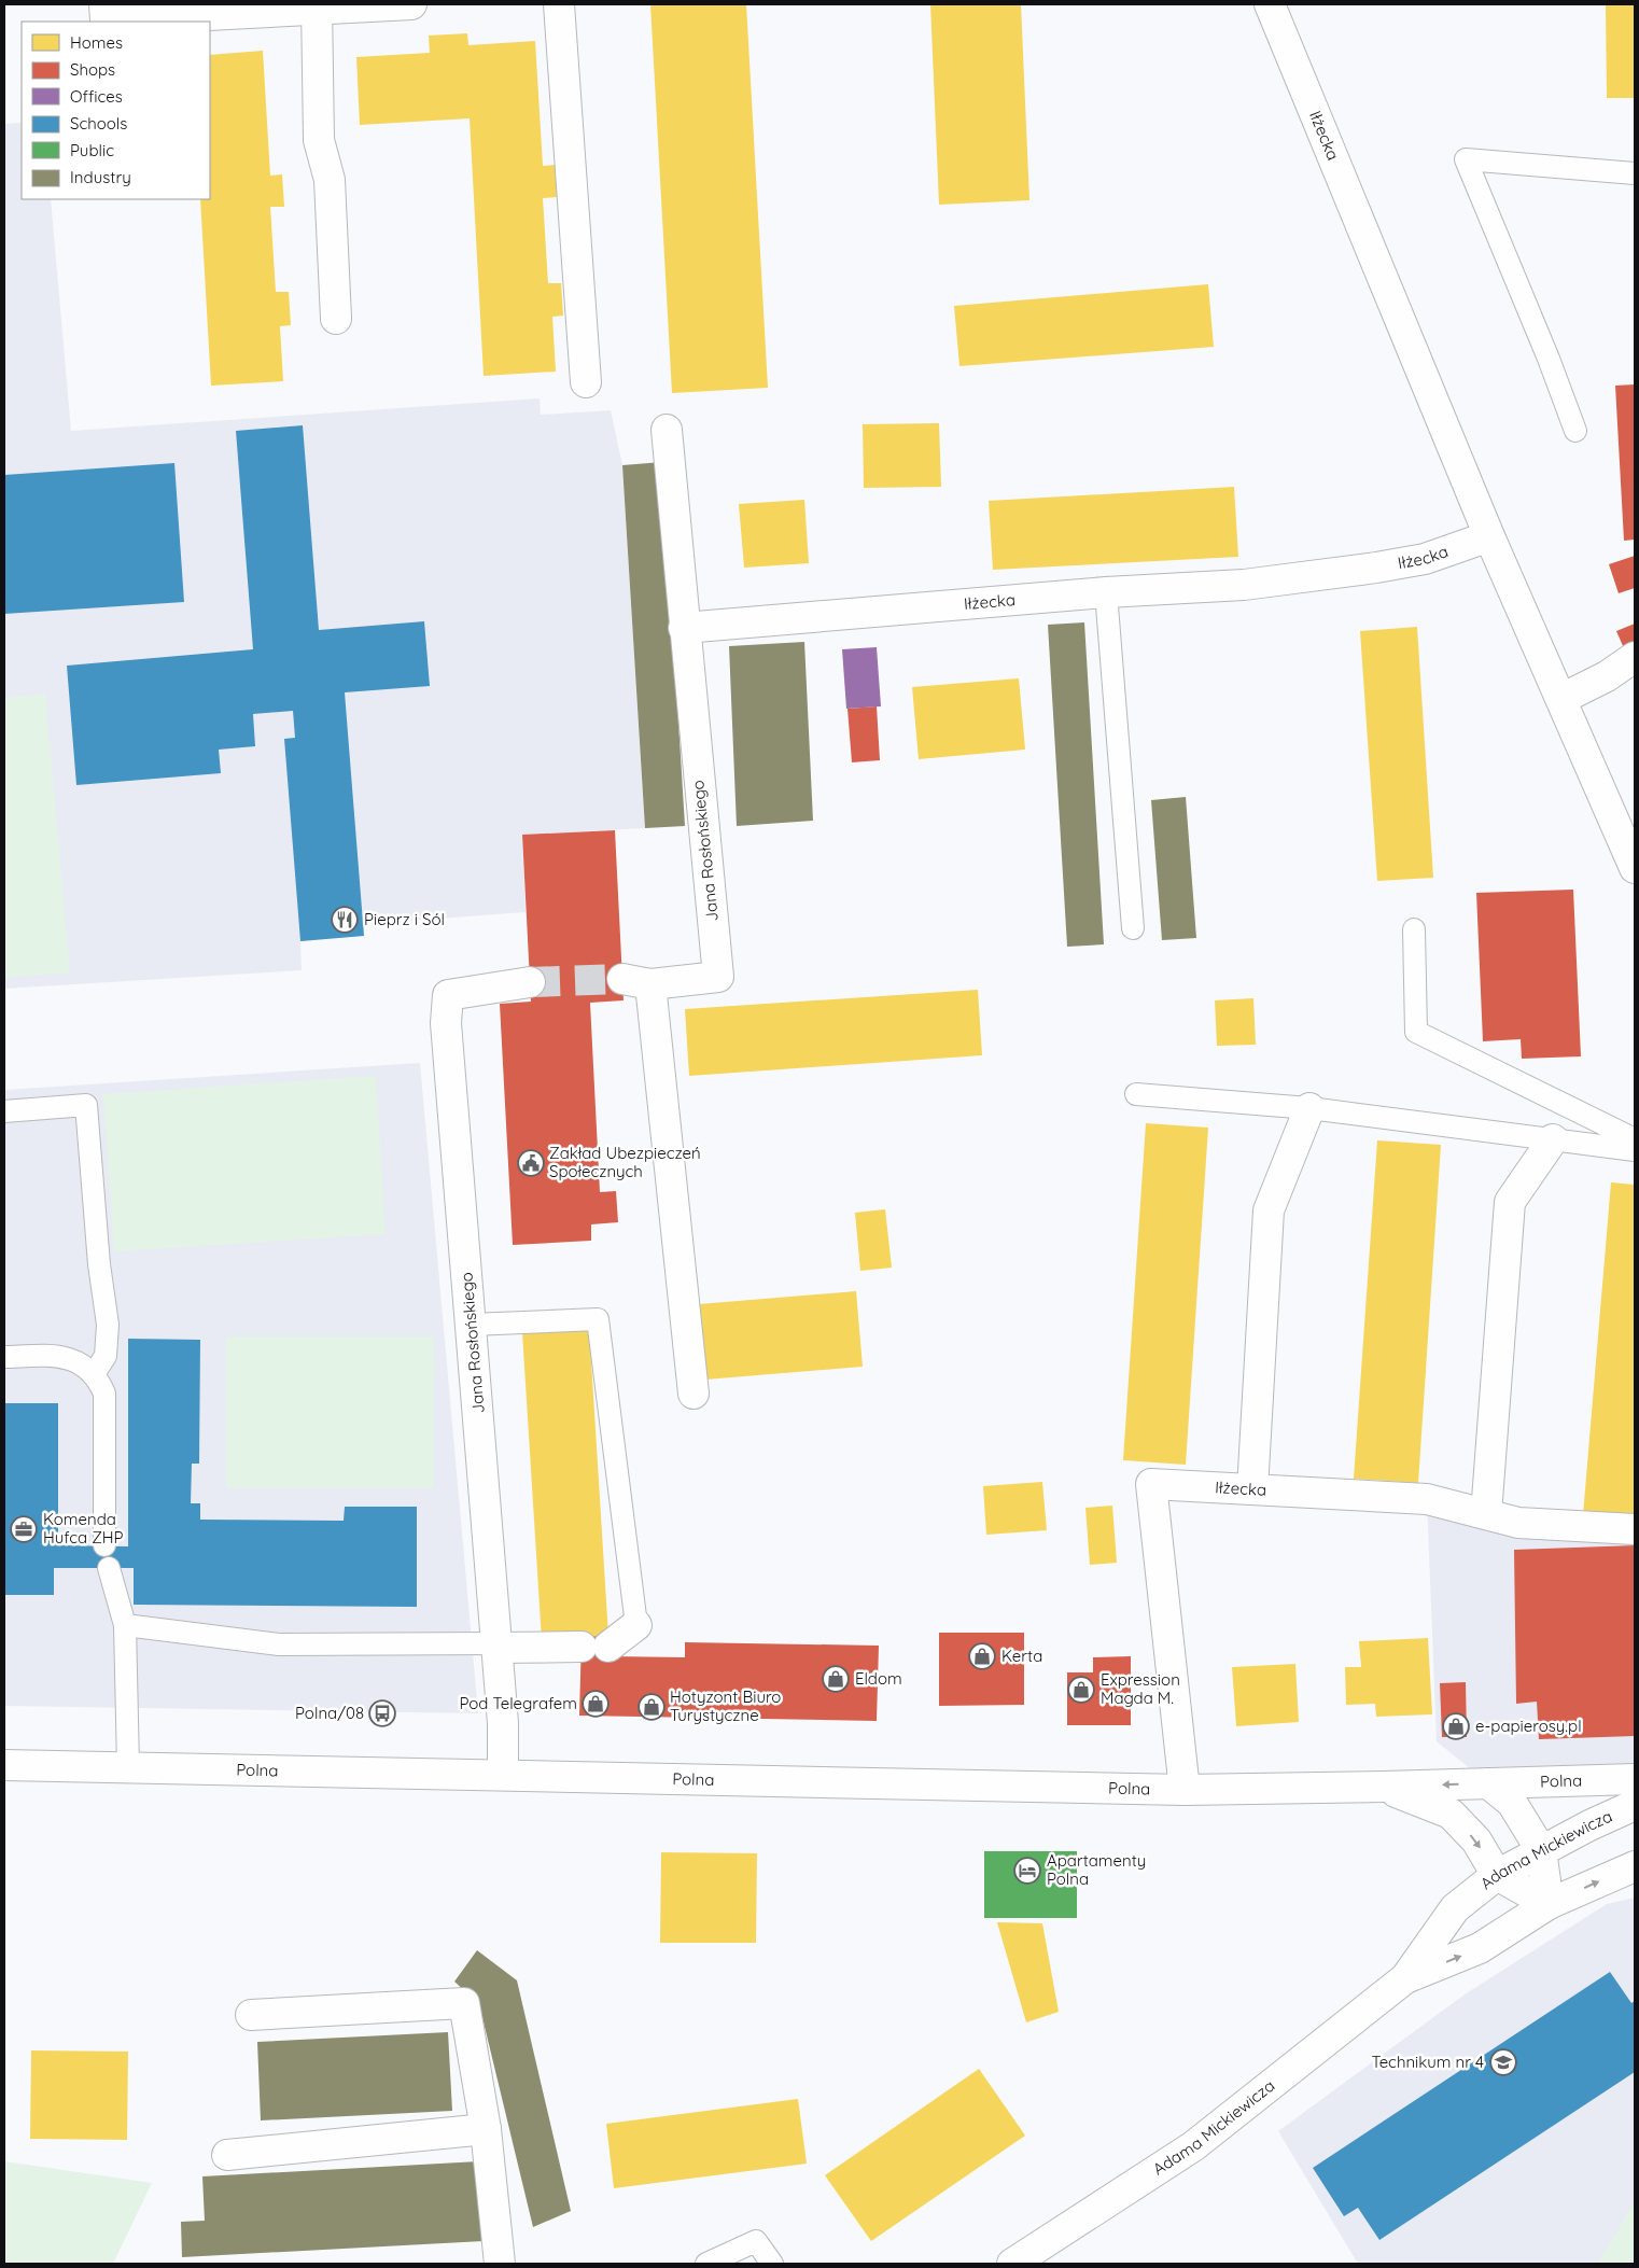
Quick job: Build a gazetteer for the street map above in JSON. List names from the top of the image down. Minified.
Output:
{"streets":{"street":["Iłżecka","Jana Rosłońskiego","Polna","Adama Mickiewicza"]},"crossings":[["Iłżecka","Jana Rosłońskiego"],["Iłżecka","Polna"],["Jana Rosłońskiego","Polna"],["Polna","Adama Mickiewicza"]],"places":{"restaurant":["Pieprz i Sól"],"public building":["Zakład Ubezpieczeń Społecznych"],"office":["Komenda Hufca ZHP"],"shop":["Kerta","Eldom","Expression Magda M.","Pod Telegrafem","Hotyzont Biuro Turystyczne","e-papierosy.pl"],"bus stop":["Polna/08"],"hotel":["Apartamenty Polna"],"school or university":["Technikum nr 4"]},"legend":["Homes","Shops","Offices","Schools","Public","Industry"]}
